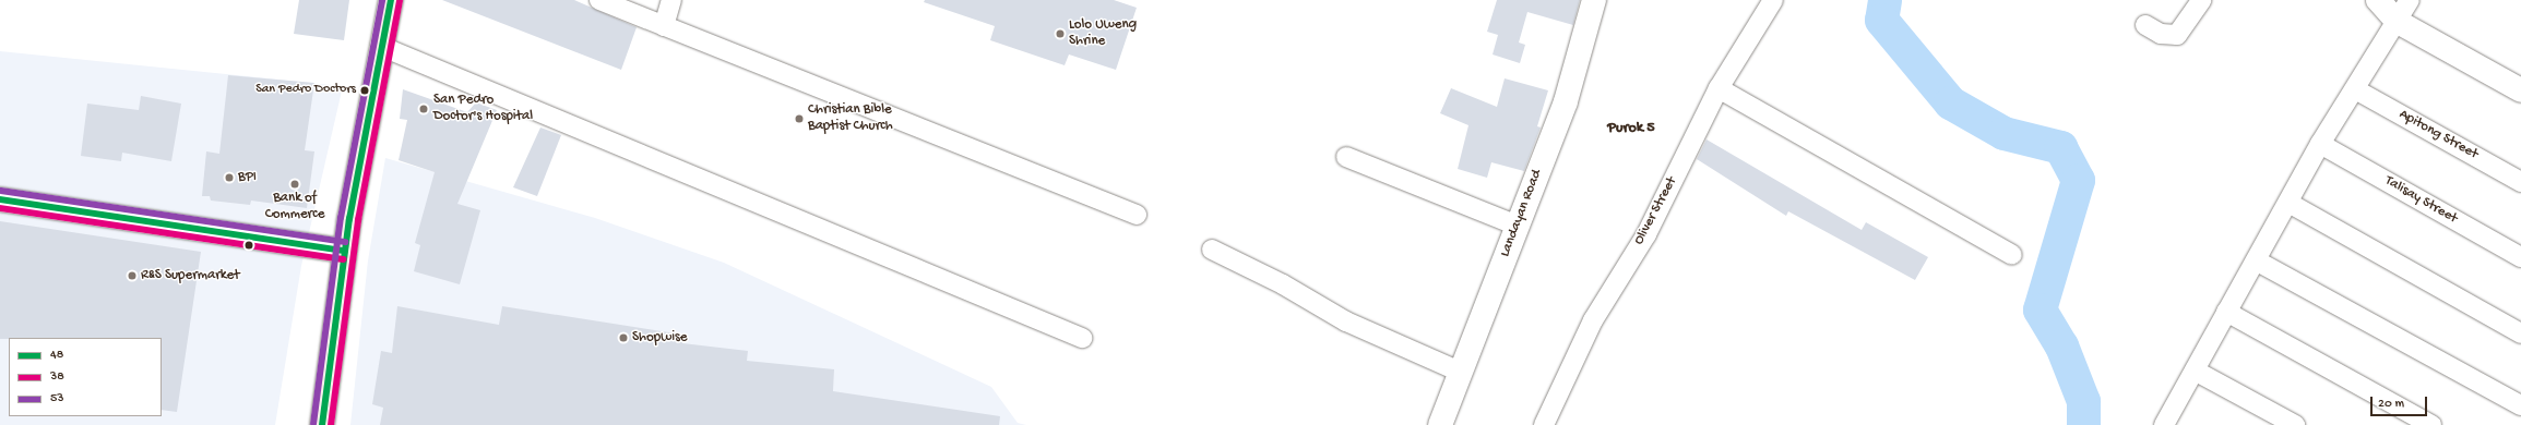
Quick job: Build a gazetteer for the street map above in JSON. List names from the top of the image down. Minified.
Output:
{"streets":{"street":["Apitong Street","Talisay Street","Oliver Street","Landayan Road"]},"districts":["Purok 5"],"places":["Lolo Uweng Shrine","San Pedro Doctors","San Pedro Doctor's Hospital","Christian Bible Baptist Church","BPI","Bank of Commerce","R&S Supermarket","Shopwise"],"lines":["transit line 48","transit line 53","transit line 38"],"legend":["48","38","53"],"scale_bar":"20 m"}
